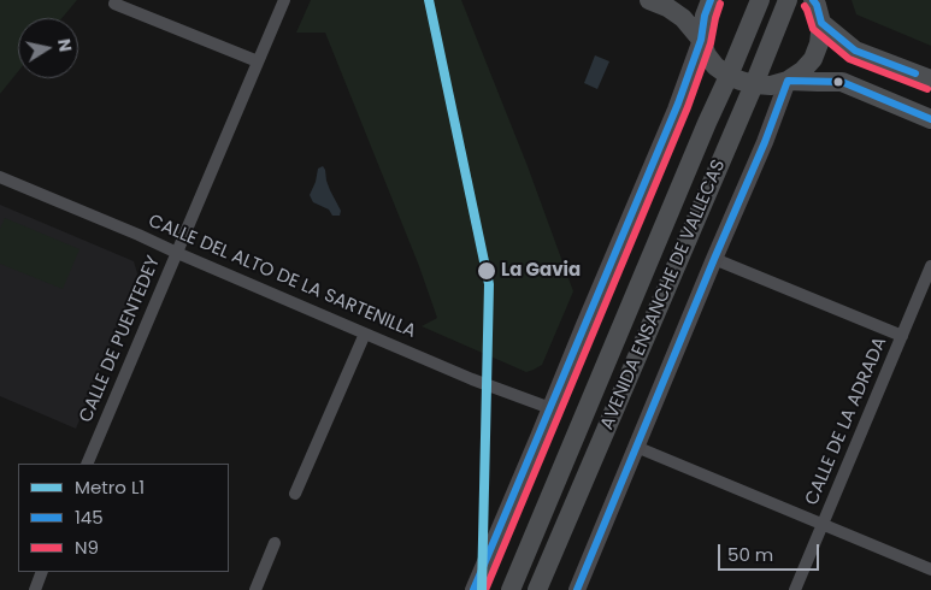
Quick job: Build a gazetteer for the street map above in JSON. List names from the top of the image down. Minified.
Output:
{"streets":{"main road":["AVENIDA ENSANCHE DE VALLECAS"],"street":["CALLE DEL ALTO DE LA SARTENILLA","CALLE DE PUENTEDEY","CALLE DE LA ADRADA"]},"crossings":[["CALLE DEL ALTO DE LA SARTENILLA","CALLE DE PUENTEDEY"]],"places":["La Gavia"],"lines":["metro line L1","transit line 145","transit line N9"],"legend":["Metro L1","145","N9"],"scale_bar":"50 m","north":"right"}
